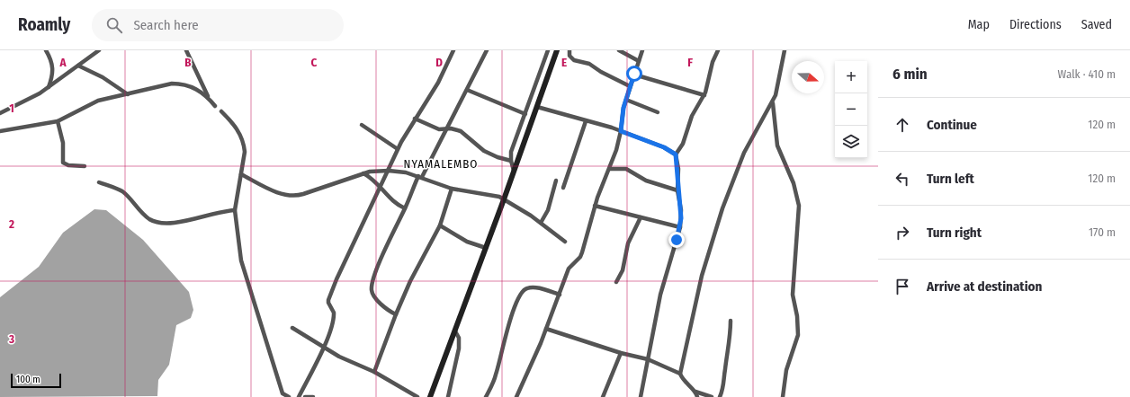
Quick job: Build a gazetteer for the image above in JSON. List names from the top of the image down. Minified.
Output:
{"districts":["NYAMALEMBO"],"scale_bar":"100 m","north":"right","page":{"header":"Roamly","search":"Search here","nav":["Map","Directions","Saved"],"heading":["6 min","Walk · 410 m"],"map_buttons":["+","−"],"list":[["Continue","120 m"],["Turn left","120 m"],["Turn right","170 m"],"Arrive at destination"],"scale":"100 m"},"grid":{"columns":["A","B","C","D","E","F"],"rows":["1","2","3"]}}
